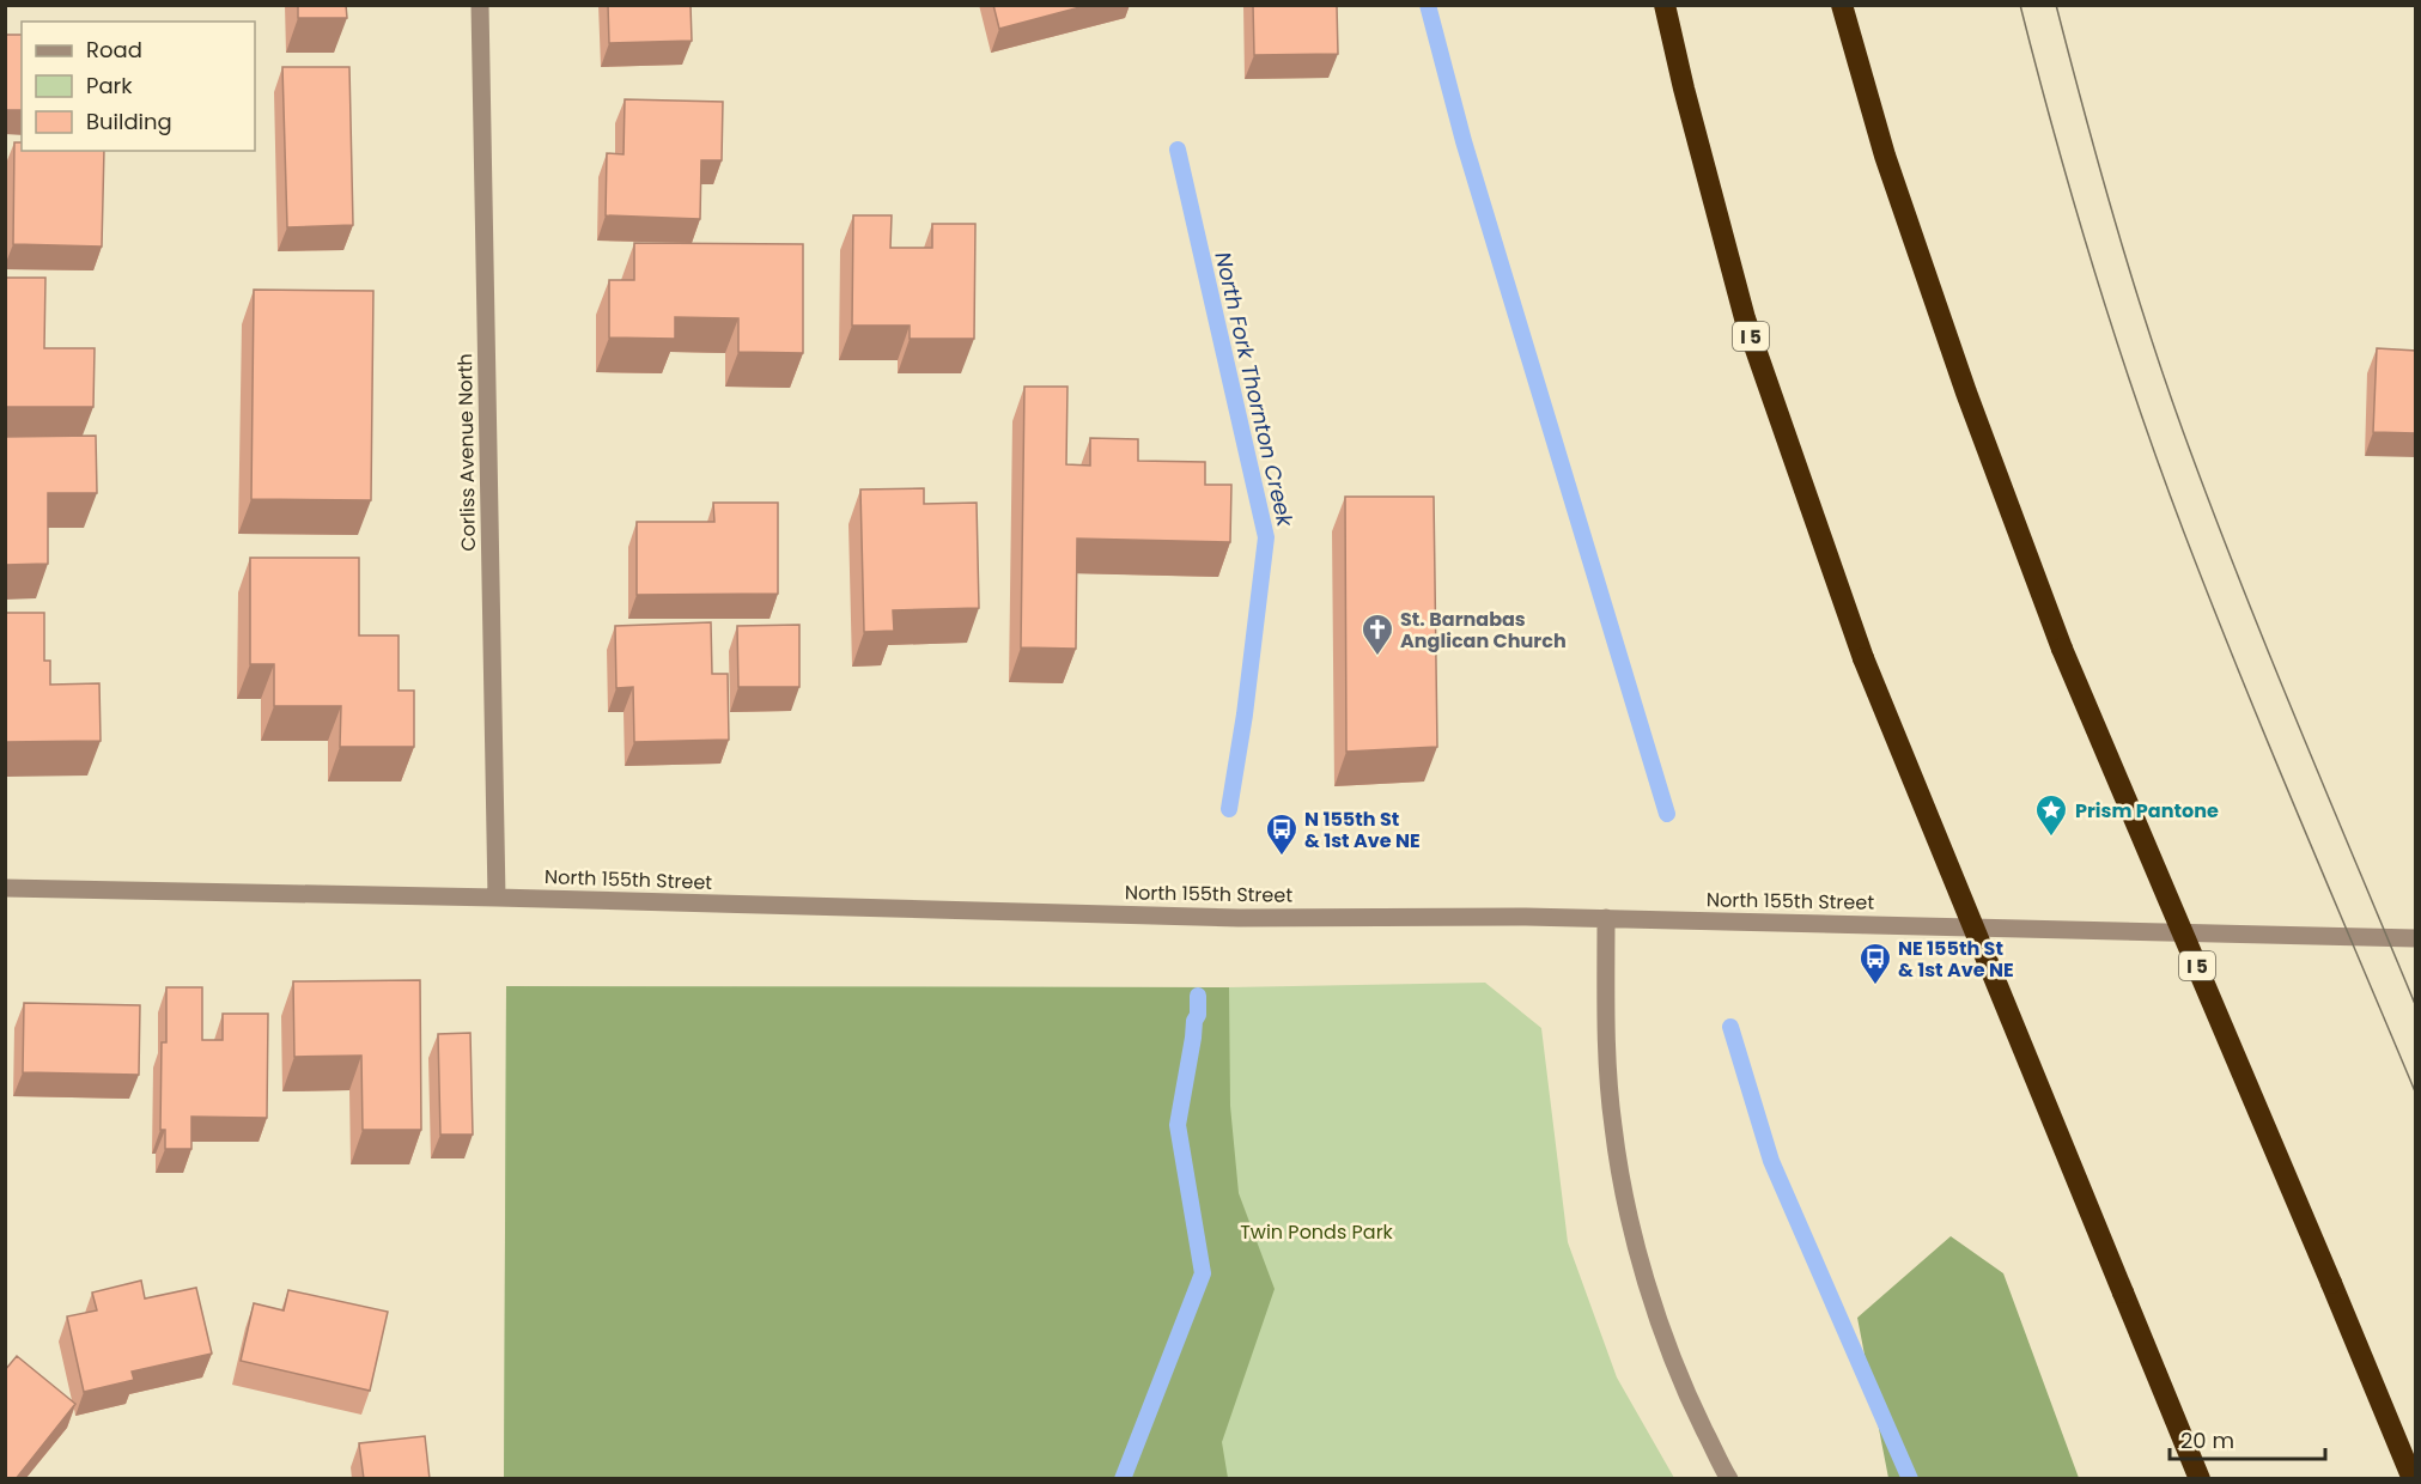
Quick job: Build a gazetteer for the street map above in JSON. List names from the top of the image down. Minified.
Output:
{"streets":{"highway":["I 5"],"street":["Corliss Avenue North","North 155th Street"]},"crossings":[["Corliss Avenue North","North 155th Street"]],"water":["North Fork Thornton Creek"],"parks":["Twin Ponds Park"],"places":{"church":["St. Barnabas Anglican Church"],"place":["Prism Pantone"],"bus stop":["N 155th St & 1st Ave NE","NE 155th St & 1st Ave NE"]},"legend":["Road","Park","Building"],"scale_bar":"20 m"}
